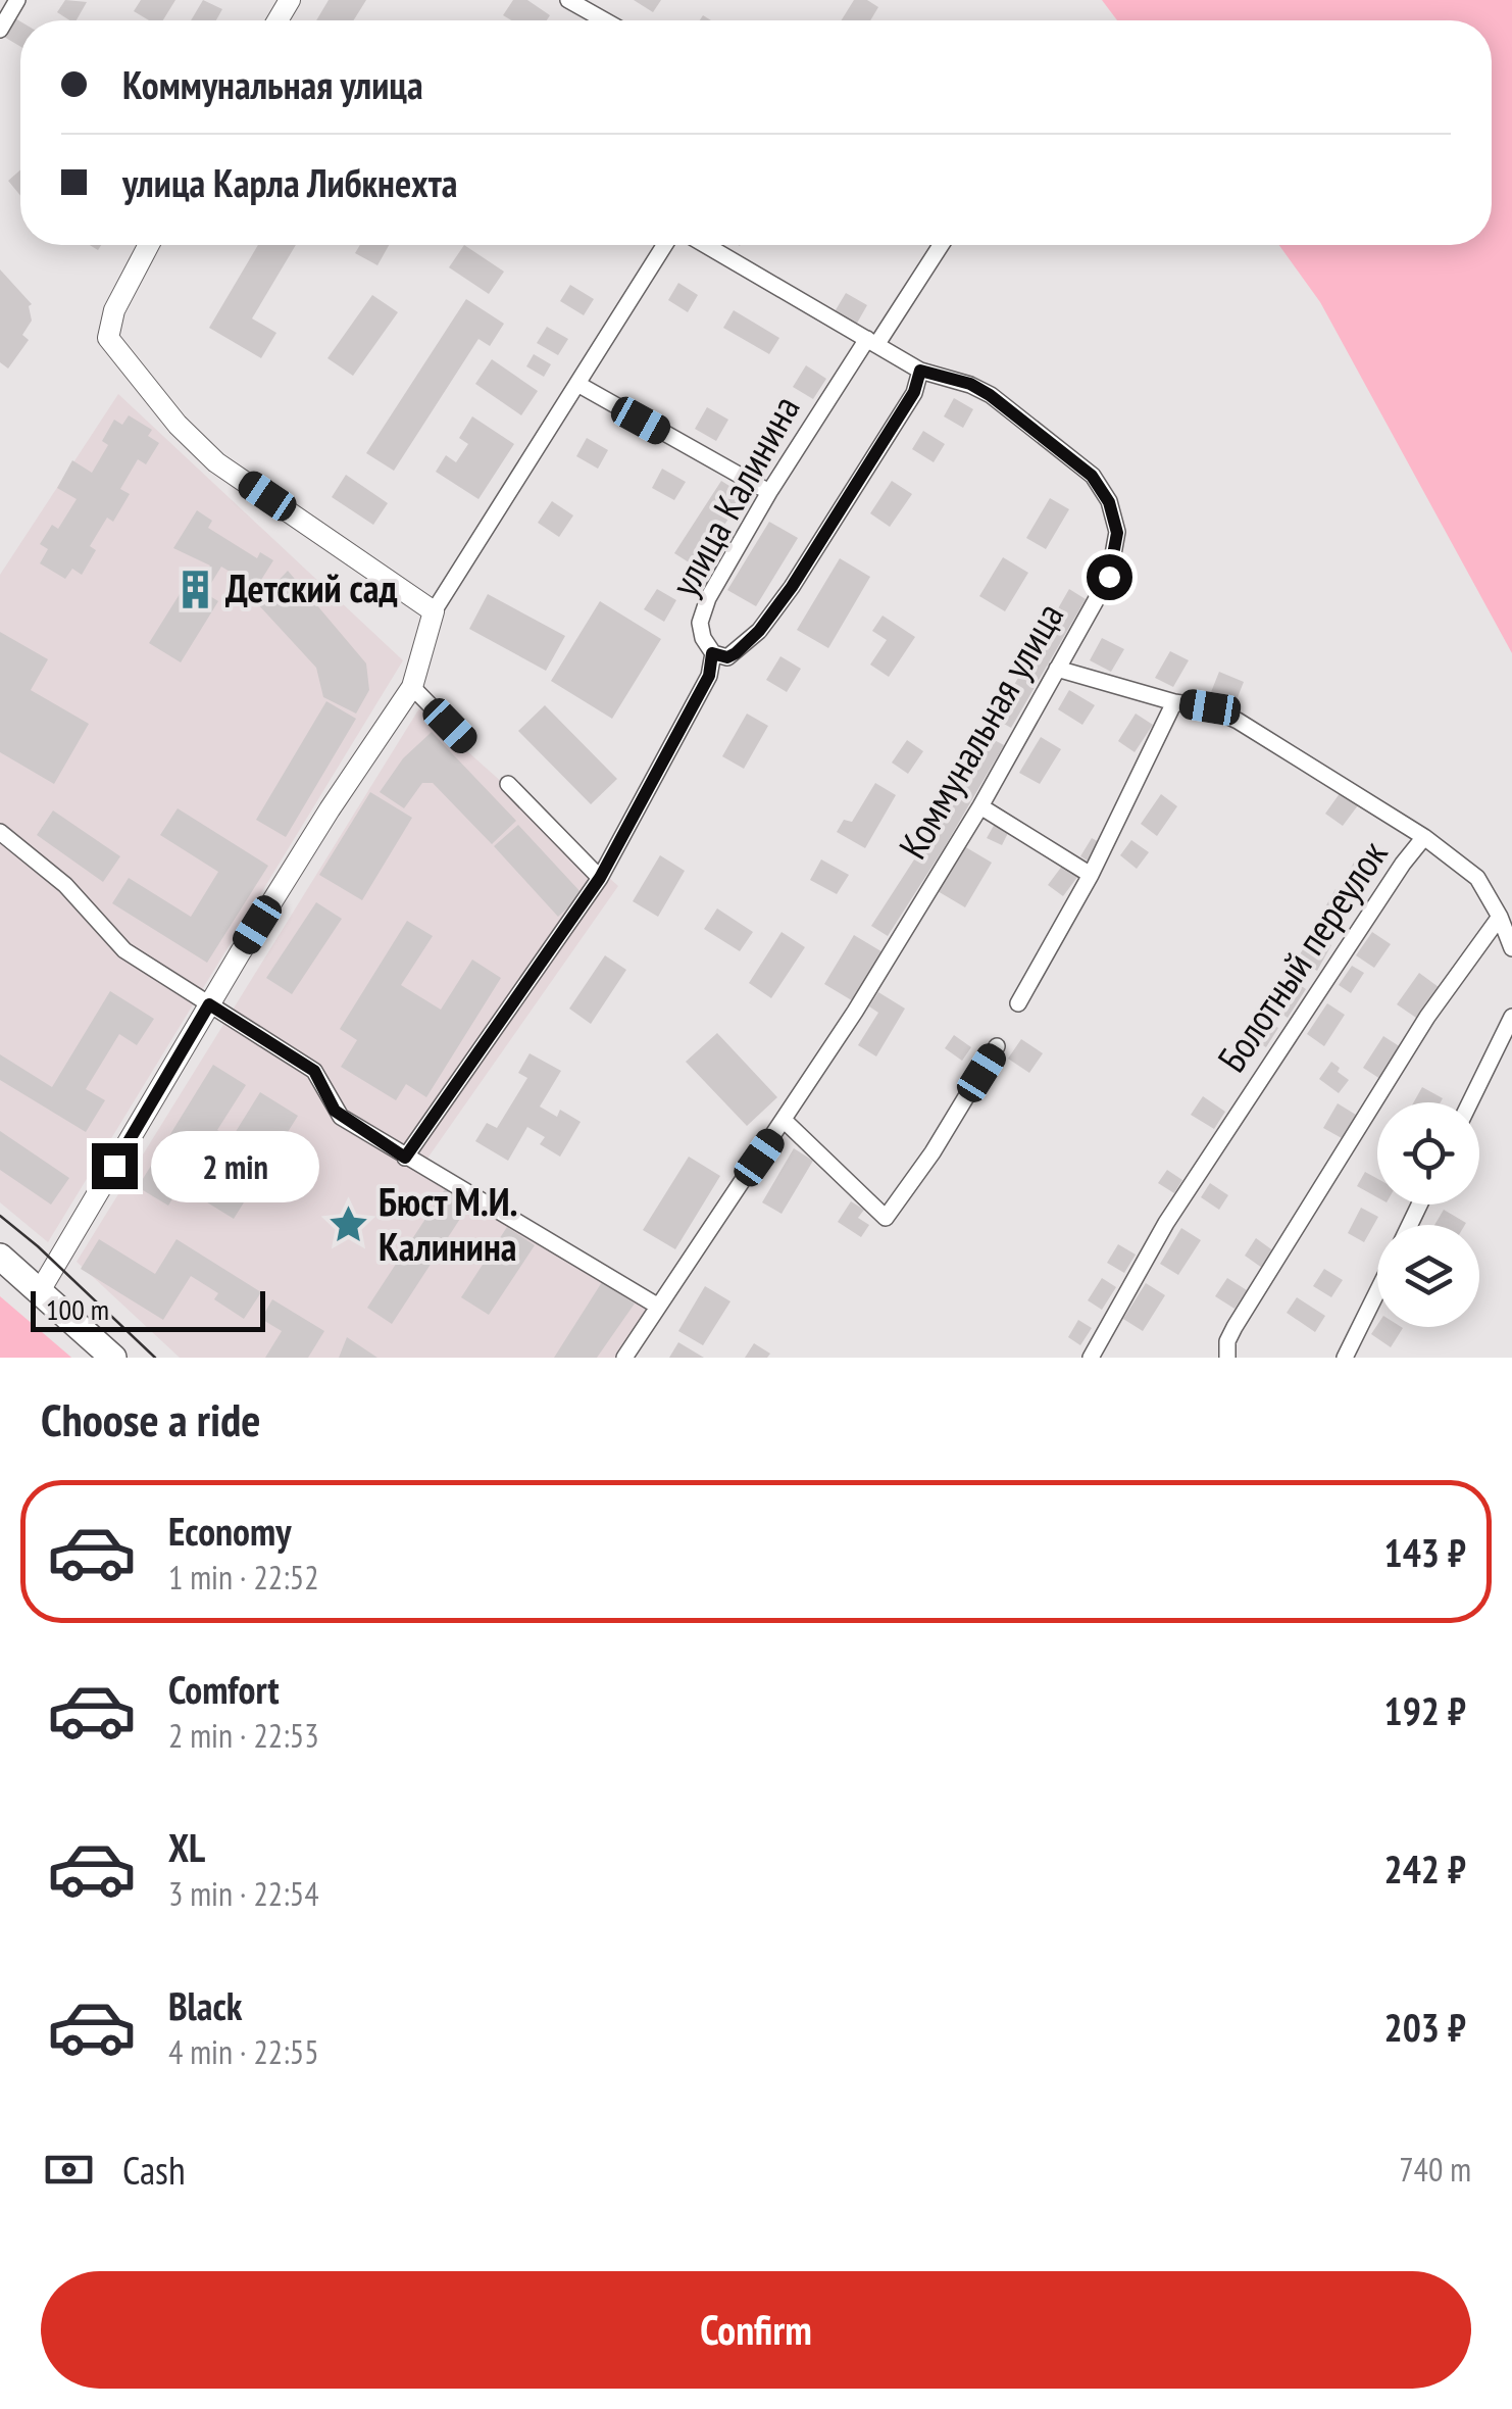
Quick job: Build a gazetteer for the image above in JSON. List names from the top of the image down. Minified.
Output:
{"streets":{"street":["улица Калинина","Коммунальная улица","Болотный переулок"]},"crossings":[["улица Калинина","Коммунальная улица"],["Коммунальная улица","Болотный переулок"]],"places":{"building":["Детский сад"],"place":["Бюст М.И. Калинина"]},"scale_bar":"100 m","page":{"banner":["Коммунальная улица","улица Карла Либкнехта"],"bubble":"2 min","scale":"100 m","heading":"Choose a ride","list":[{"name":"Economy","note":"1 min · 22:52","value":"143 ₽"},{"name":"Comfort","note":"2 min · 22:53","value":"192 ₽"},{"name":"XL","note":"3 min · 22:54","value":"242 ₽"},{"name":"Black","note":"4 min · 22:55","value":"203 ₽"}],"pay":["Cash","740 m"],"buttons":"Confirm"}}
